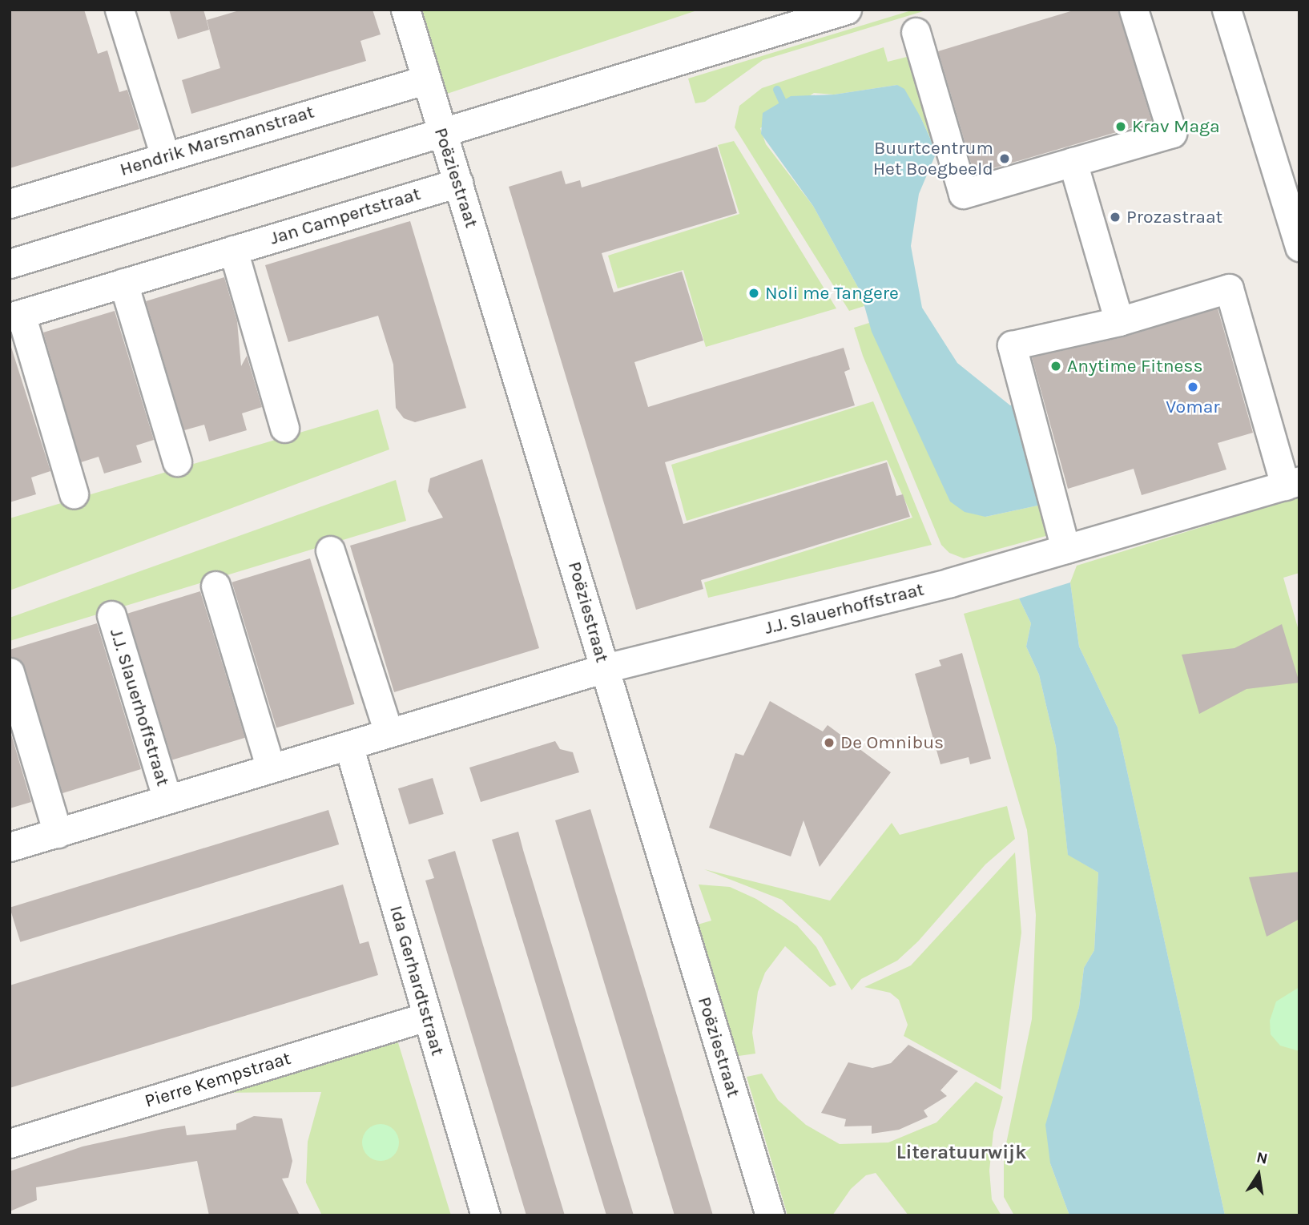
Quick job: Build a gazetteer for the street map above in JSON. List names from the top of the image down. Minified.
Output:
{"streets":{"street":["Hendrik Marsmanstraat","Poëziestraat","Jan Campertstraat","J.J. Slauerhoffstraat","Ida Gerhardtstraat","Pierre Kempstraat"]},"crossings":[["Hendrik Marsmanstraat","Poëziestraat"],["Poëziestraat","Jan Campertstraat"],["Poëziestraat","J.J. Slauerhoffstraat"],["J.J. Slauerhoffstraat","Ida Gerhardtstraat"],["Ida Gerhardtstraat","Pierre Kempstraat"]],"districts":["Literatuurwijk"],"places":["Krav Maga","Buurtcentrum Het Boegbeeld","Prozastraat","Noli me Tangere","Anytime Fitness","Vomar","De Omnibus"],"north":"top"}
